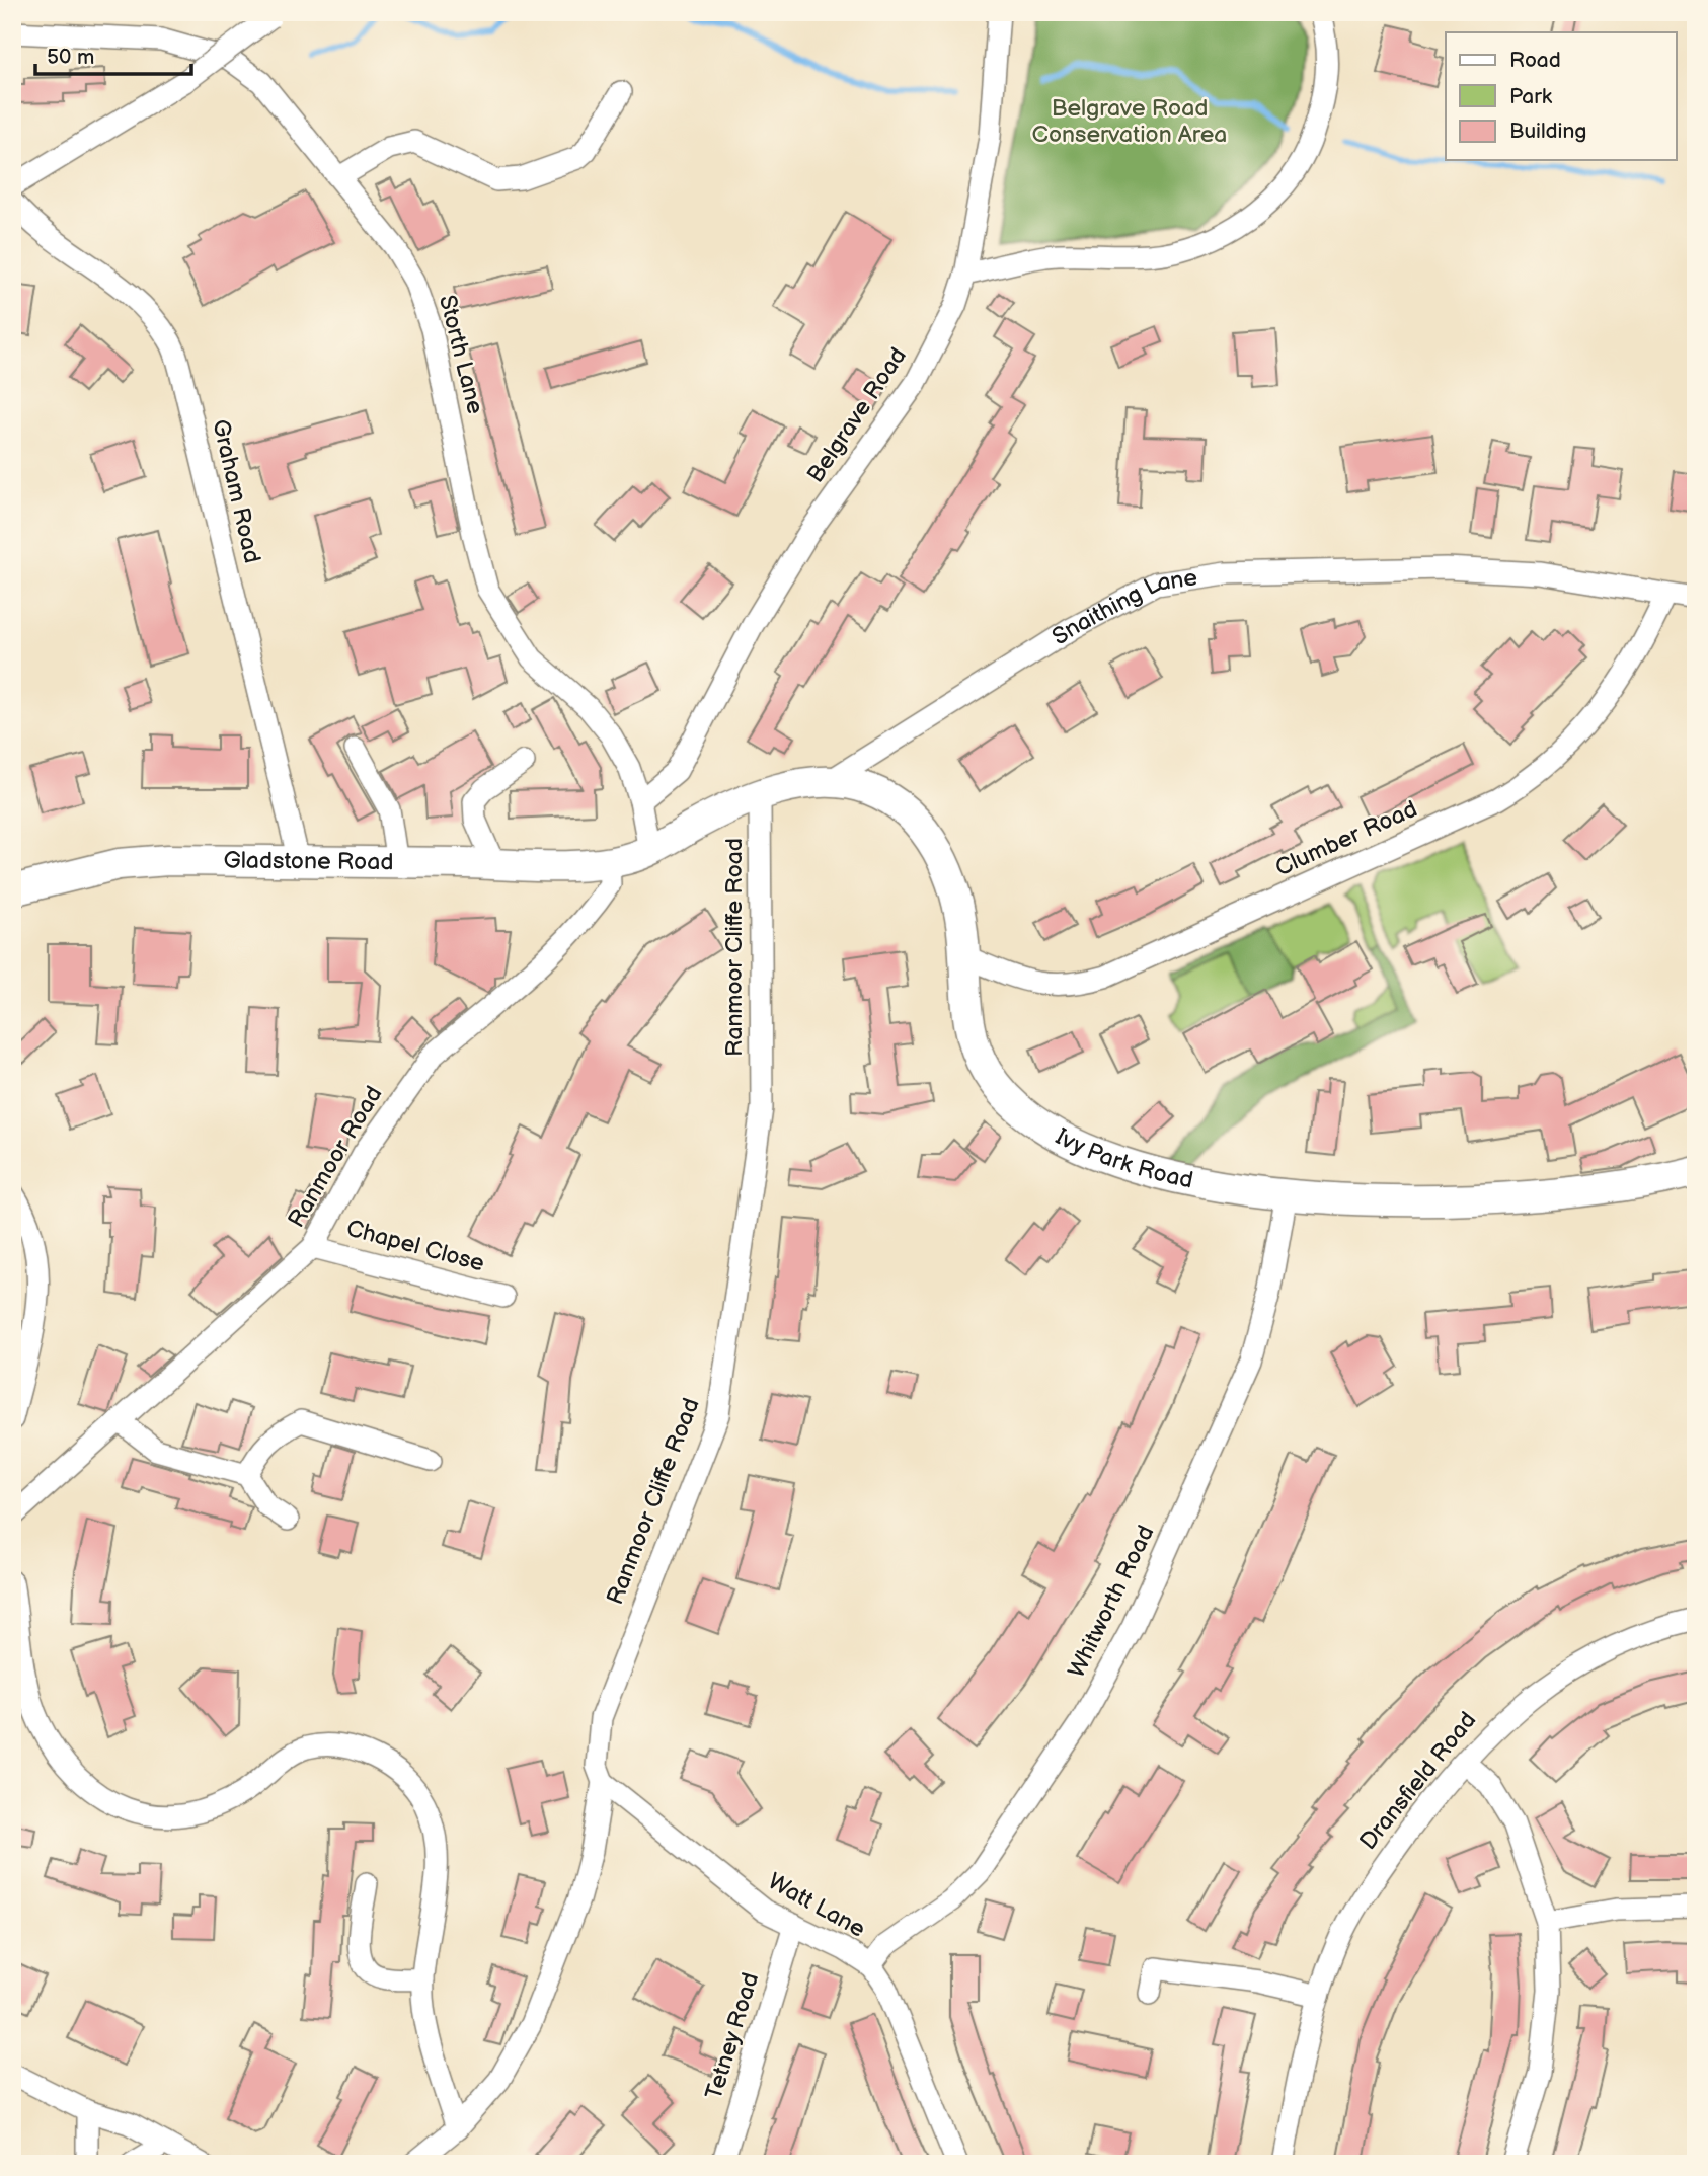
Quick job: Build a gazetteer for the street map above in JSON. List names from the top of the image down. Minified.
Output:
{"streets":{"street":["Storth Lane","Belgrave Road","Graham Road","Snaithing Lane","Clumber Road","Gladstone Road","Ranmoor Cliffe Road","Ranmoor Road","Ivy Park Road","Chapel Close","Whitworth Road","Dransfield Road","Watt Lane","Tetney Road"]},"crossings":[["Storth Lane","Belgrave Road"],["Storth Lane","Snaithing Lane"],["Graham Road","Gladstone Road"],["Snaithing Lane","Clumber Road"],["Snaithing Lane","Gladstone Road"],["Snaithing Lane","Ranmoor Cliffe Road"],["Snaithing Lane","Ranmoor Road"],["Snaithing Lane","Ivy Park Road"],["Clumber Road","Ivy Park Road"],["Gladstone Road","Ranmoor Road"],["Ranmoor Cliffe Road","Watt Lane"],["Ranmoor Road","Chapel Close"],["Ivy Park Road","Whitworth Road"],["Whitworth Road","Watt Lane"],["Watt Lane","Tetney Road"]],"parks":["Belgrave Road Conservation Area"],"legend":["Road","Park","Building"],"scale_bar":"50 m"}
